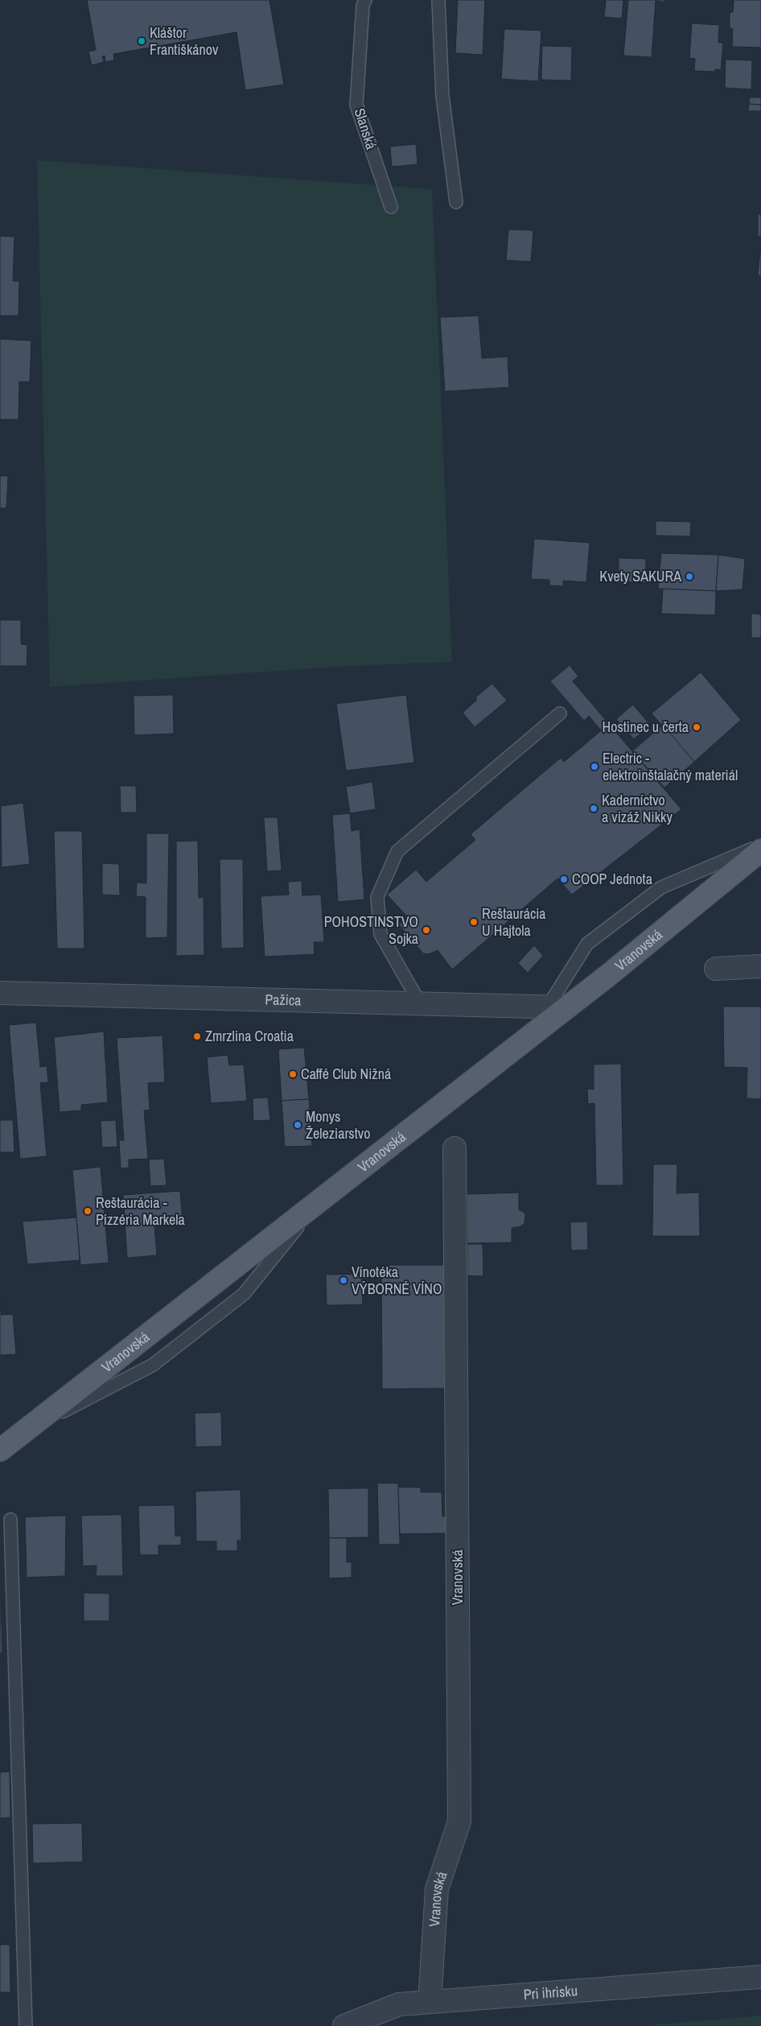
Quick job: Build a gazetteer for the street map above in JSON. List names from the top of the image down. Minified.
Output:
{"streets":{"main road":["Vranovská"],"street":["Pažica","Pri ihrisku"],"lane":["Slanská"]},"crossings":[["Vranovská","Pažica"],["Vranovská","Pri ihrisku"]],"places":["Kláštor Františkánov","Kvety SAKURA","Hostinec u čerta","Electric - elektroinštalačný materiál","Kaderníctvo a vizáž Nikky","COOP Jednota","Reštaurácia U Hajtola","POHOSTINSTVO Sojka","Zmrzlina Croatia","Caffé Club Nižná","Monys Železiarstvo","Reštaurácia - Pizzéria Markela","Vínotéka VÝBORNÉ VÍNO"]}
